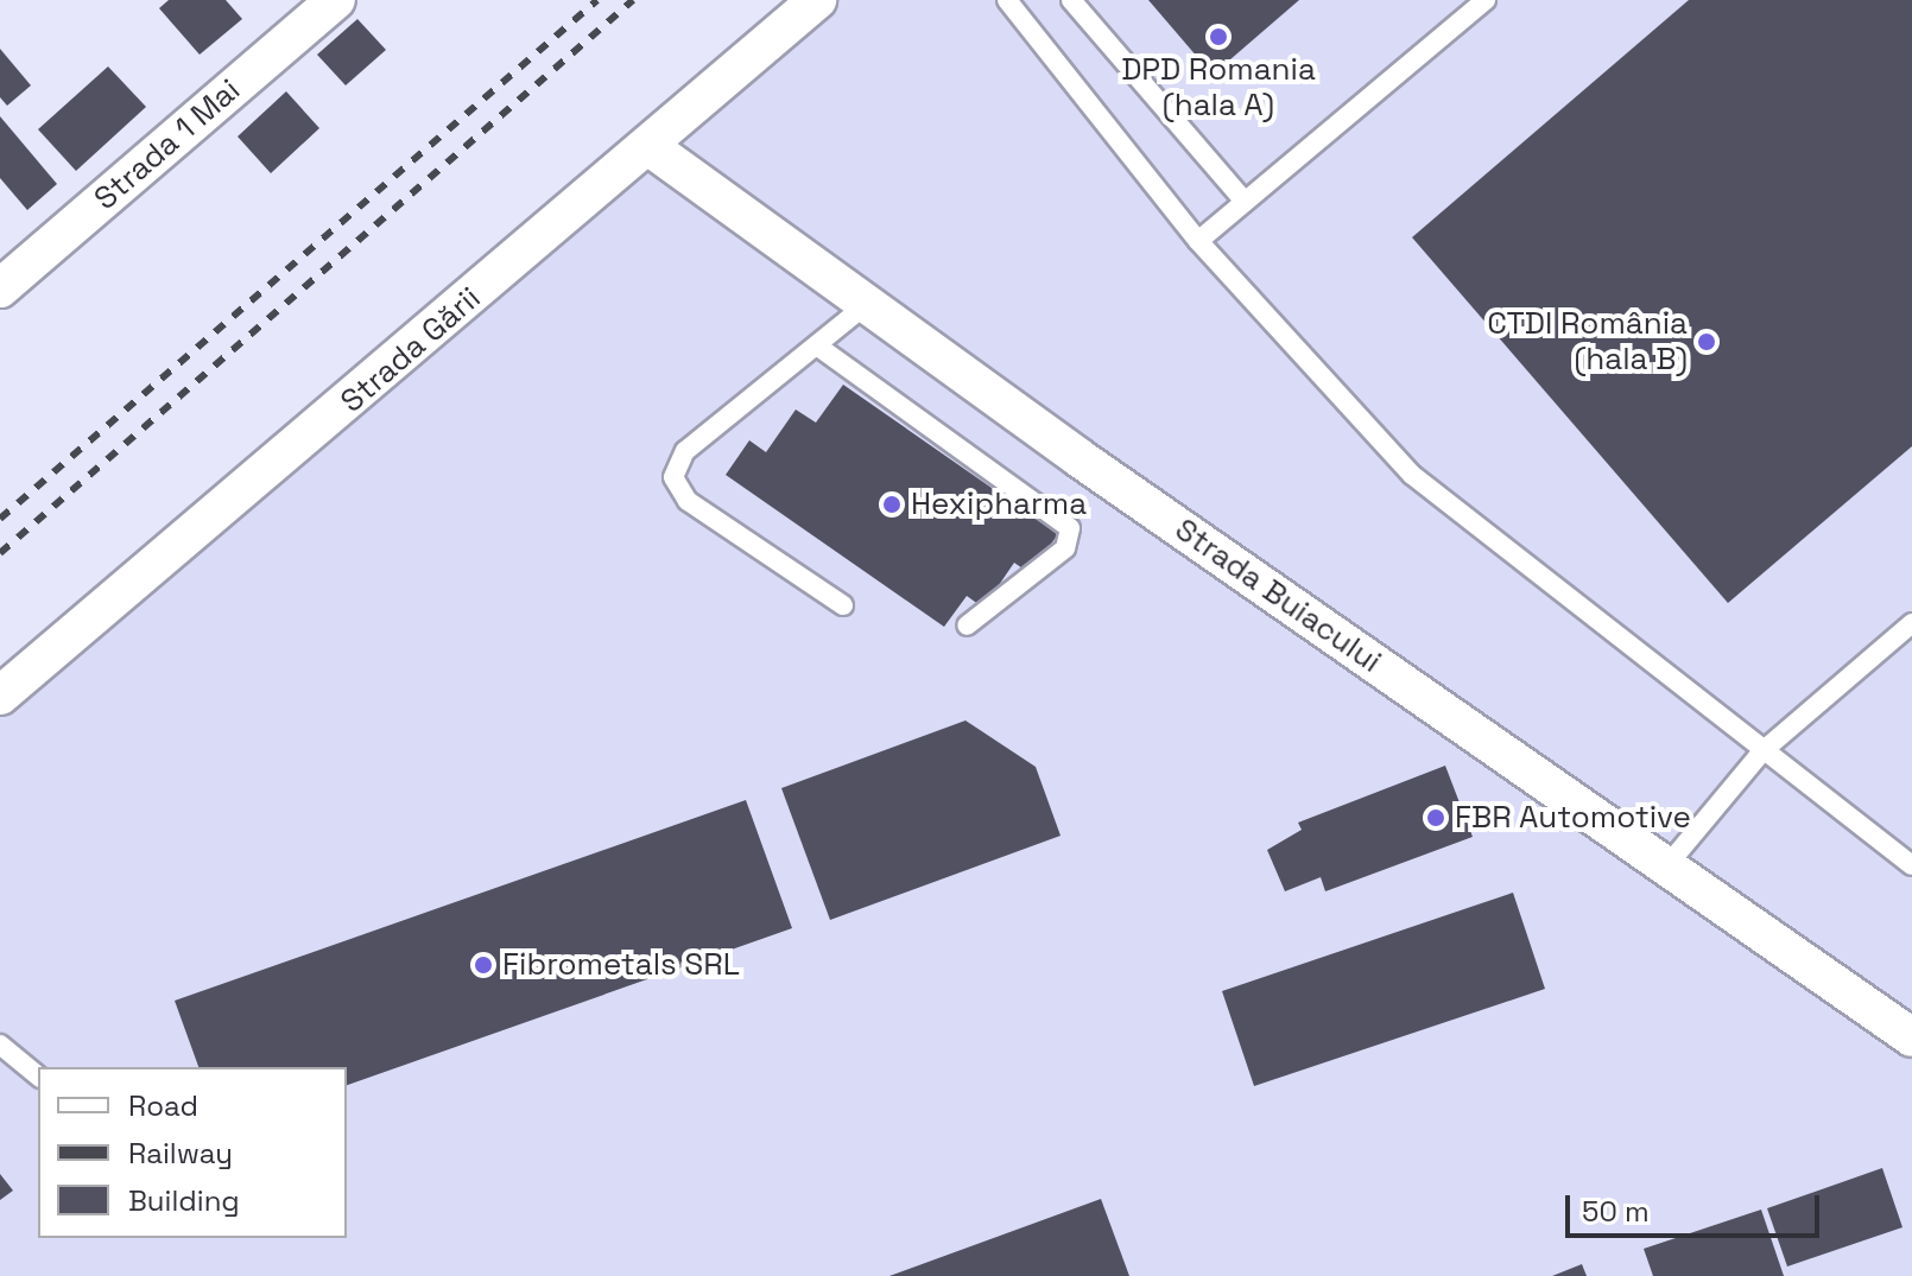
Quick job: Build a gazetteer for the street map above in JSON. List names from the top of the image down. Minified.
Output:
{"streets":{"street":["Strada 1 Mai","Strada Gării","Strada Buiacului"]},"crossings":[["Strada Gării","Strada Buiacului"]],"places":["DPD Romania (hala A)","CTDI România (hala B)","Hexipharma","FBR Automotive","Fibrometals SRL"],"legend":["Road","Railway","Building"],"scale_bar":"50 m"}
